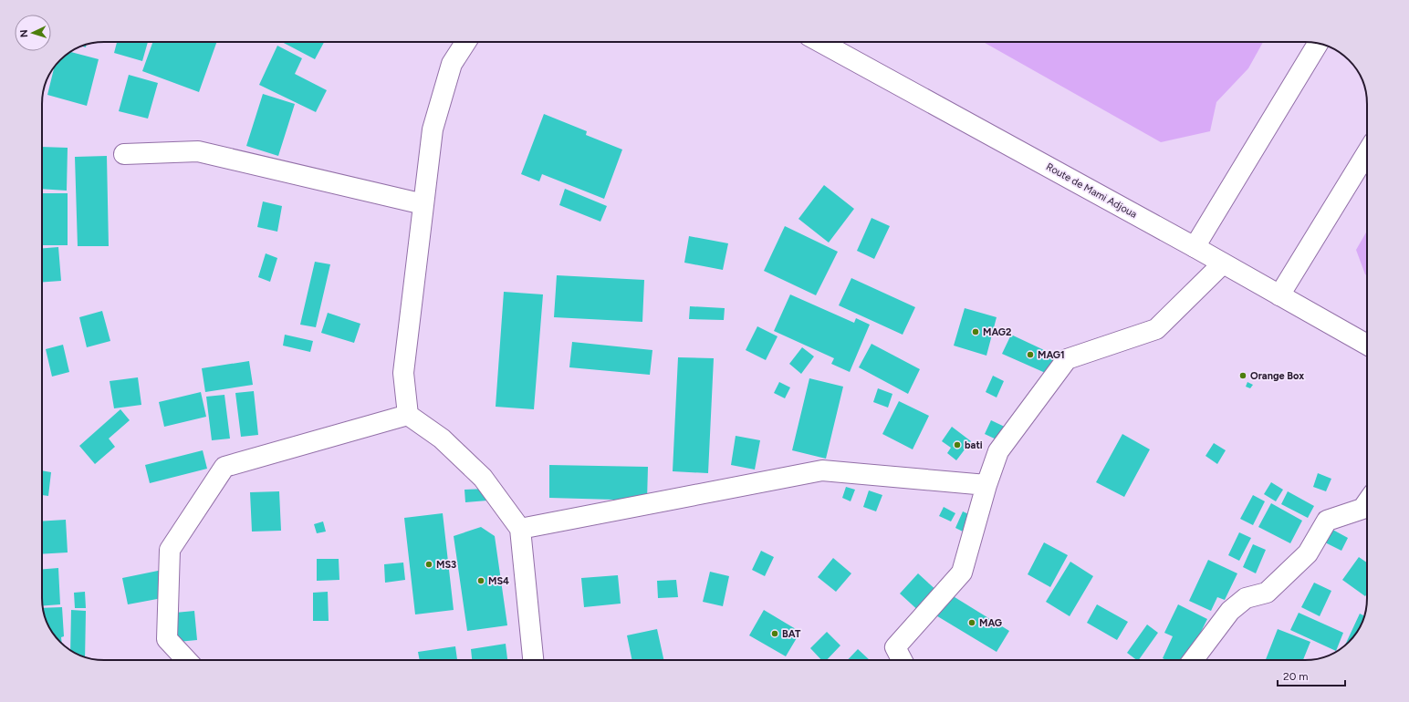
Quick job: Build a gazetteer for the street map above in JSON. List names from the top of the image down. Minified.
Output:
{"streets":{"street":["Route de Mami Adjoua"]},"places":["MAG2","MAG1","Orange Box","bati","MS3","MS4","MAG","BAT"],"scale_bar":"20 m","north":"left"}
